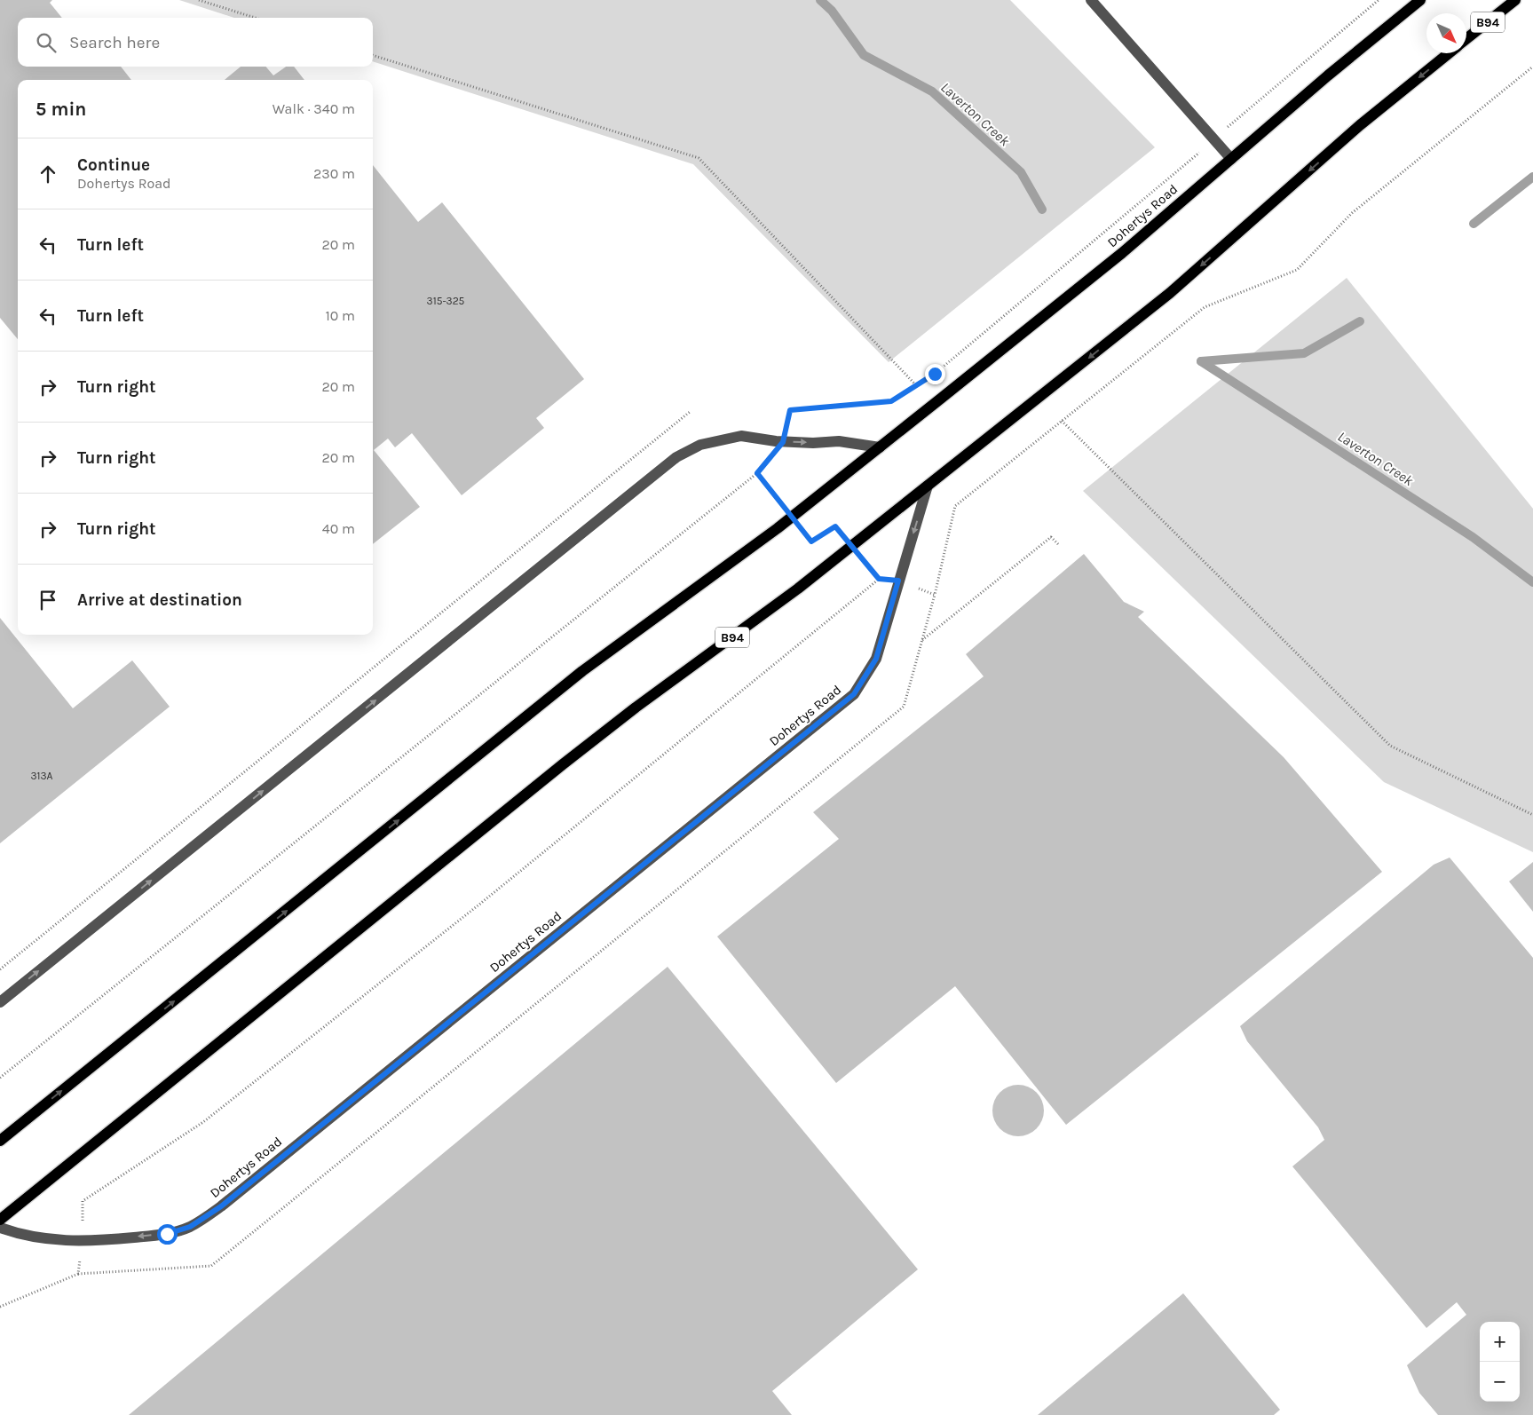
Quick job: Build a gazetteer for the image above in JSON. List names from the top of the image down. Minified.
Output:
{"streets":{"main road":["B94","Dohertys Road"]},"crossings":[["B94","Dohertys Road"]],"water":["Laverton Creek"],"house_numbers":["315-325","313A"],"north":"bottom right","page":{"search":"Search here","heading":["5 min","Walk · 340 m"],"list":[["Continue","Dohertys Road","230 m"],["Turn left","20 m"],["Turn left","10 m"],["Turn right","20 m"],["Turn right","20 m"],["Turn right","40 m"],"Arrive at destination"],"map_buttons":["+","−"]}}
